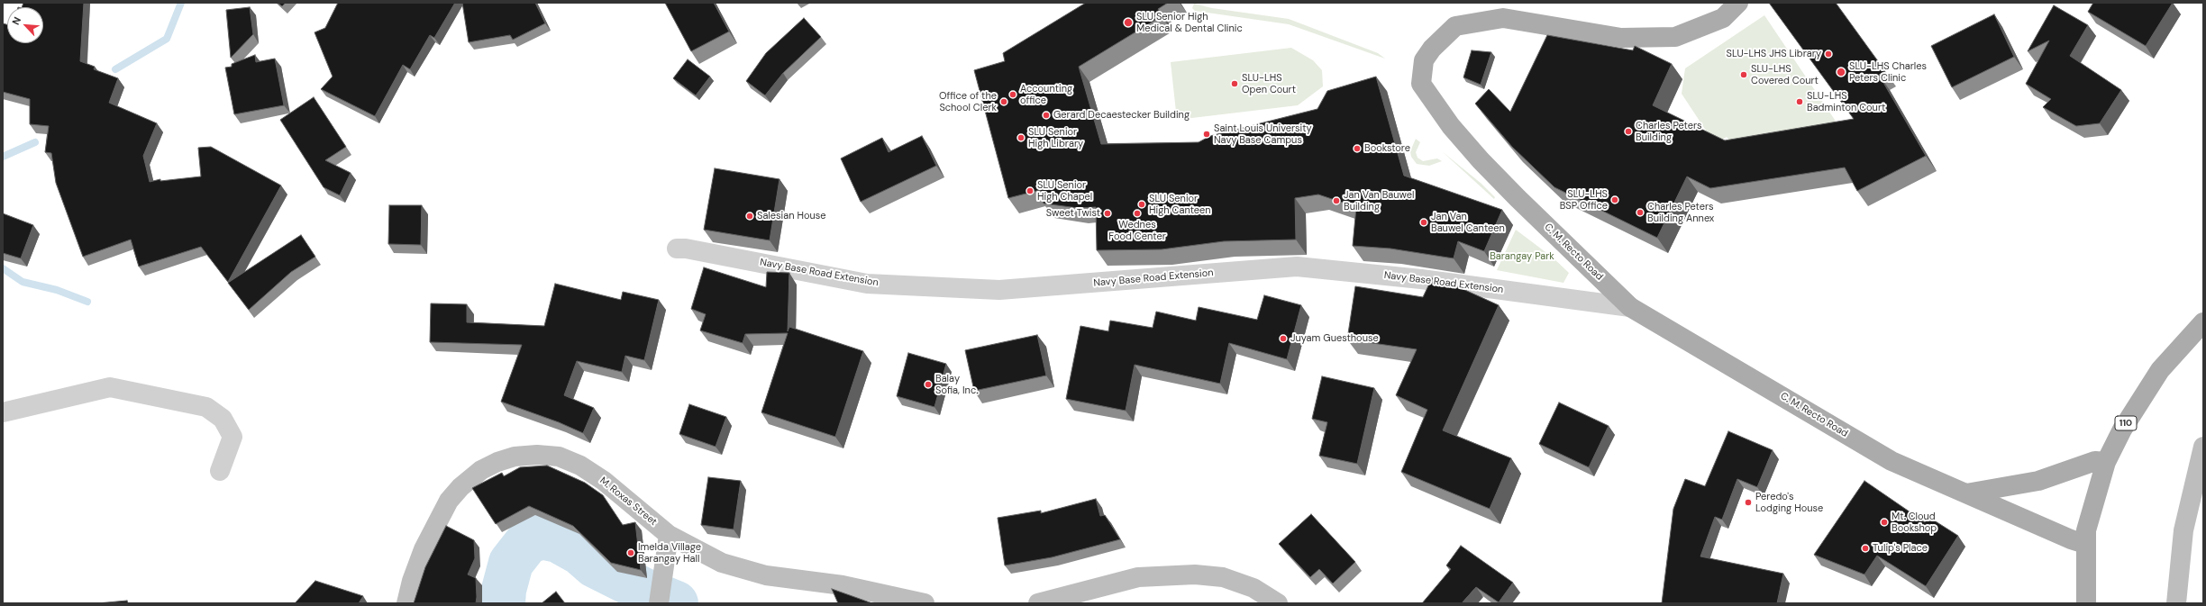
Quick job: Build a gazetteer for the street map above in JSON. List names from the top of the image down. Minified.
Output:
{"streets":{"main road":["C. M. Recto Road","110","M. Roxas Street"],"street":["Navy Base Road Extension"]},"crossings":[["C. M. Recto Road","Navy Base Road Extension"],["C. M. Recto Road","110"]],"parks":["Barangay Park"],"places":["SLU Senior High Medical & Dental Clinic","SLU-LHS JHS Library","SLU-LHS Charles Peters Clinic","SLU-LHS Covered Court","SLU-LHS Open Court","Accounting office","Office of the School Clerk","SLU-LHS Badminton Court","Gerard Decaestecker Building","Charles Peters Building","Saint Louis University Navy Base Campus","SLU Senior High Library","Bookstore","SLU Senior High Chapel","SLU-LHS BSP Office","Jan Van Bauwel Building","SLU Senior High Canteen","Charles Peters Building Annex","Sweet Twist","Wednes Food Center","Salesian House","Jan Van Bauwel Canteen","Juyam Guesthouse","Balay Sofia, Inc.","Peredo's Lodging House","Mt. Cloud Bookshop","Tulip's Place","Imelda Village Barangay Hall"],"north":"top left"}
